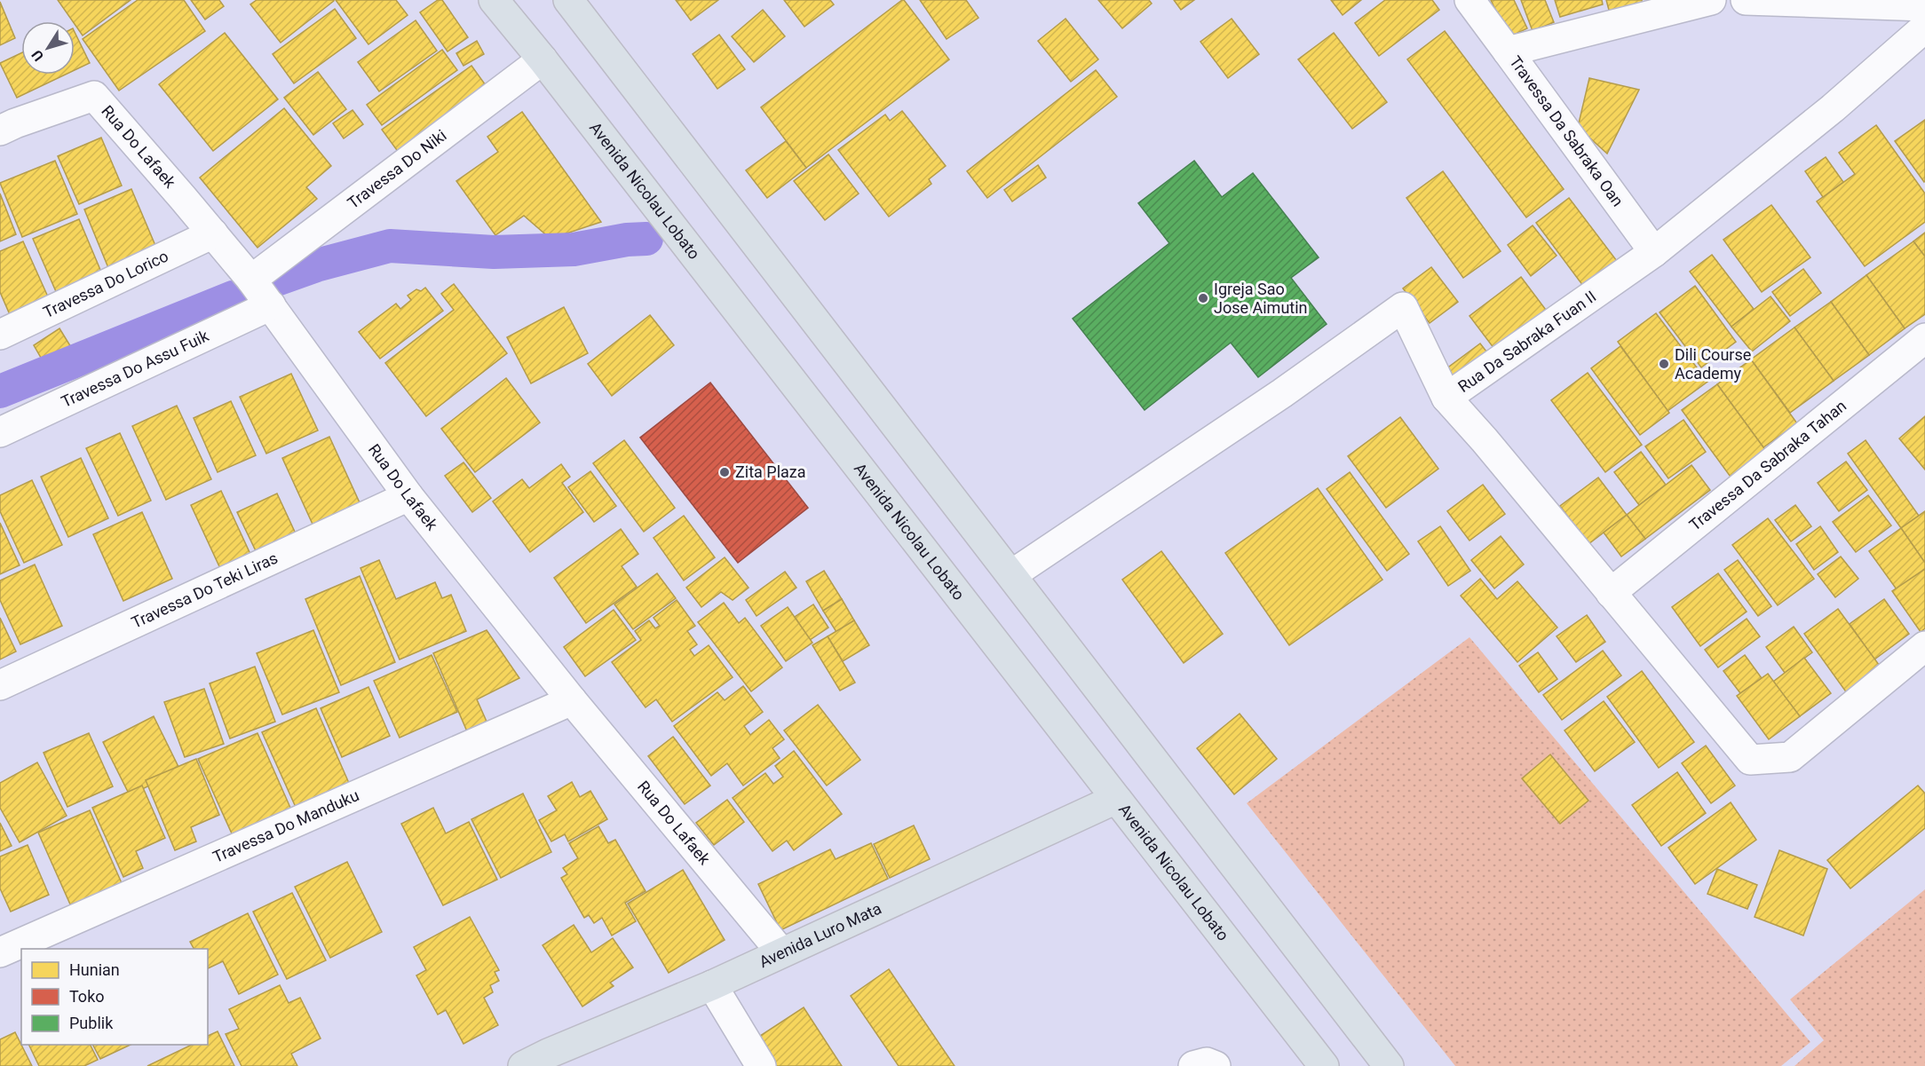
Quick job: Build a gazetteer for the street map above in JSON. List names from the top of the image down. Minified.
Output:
{"streets":{"main road":["Avenida Nicolau Lobato","Avenida Luro Mata"],"street":["Travessa Da Sabraka Oan","Rua Do Lafaek","Travessa Do Niki","Travessa Do Lorico","Rua Da Sabraka Fuan II","Travessa Do Assu Fuik","Travessa Da Sabraka Tahan","Travessa Do Teki Liras","Travessa Do Manduku"]},"crossings":[["Travessa Da Sabraka Oan","Rua Da Sabraka Fuan II"],["Rua Do Lafaek","Travessa Do Niki"],["Rua Do Lafaek","Travessa Do Lorico"],["Rua Do Lafaek","Travessa Do Assu Fuik"],["Rua Do Lafaek","Travessa Do Teki Liras"],["Rua Do Lafaek","Travessa Do Manduku"],["Rua Do Lafaek","Avenida Luro Mata"],["Travessa Do Niki","Avenida Nicolau Lobato"],["Avenida Nicolau Lobato","Avenida Luro Mata"],["Rua Da Sabraka Fuan II","Travessa Da Sabraka Tahan"]],"places":["Igreja Sao Jose Aimutin","Dili Course Academy","Zita Plaza"],"legend":["Hunian","Toko","Publik"],"north":"bottom left"}
